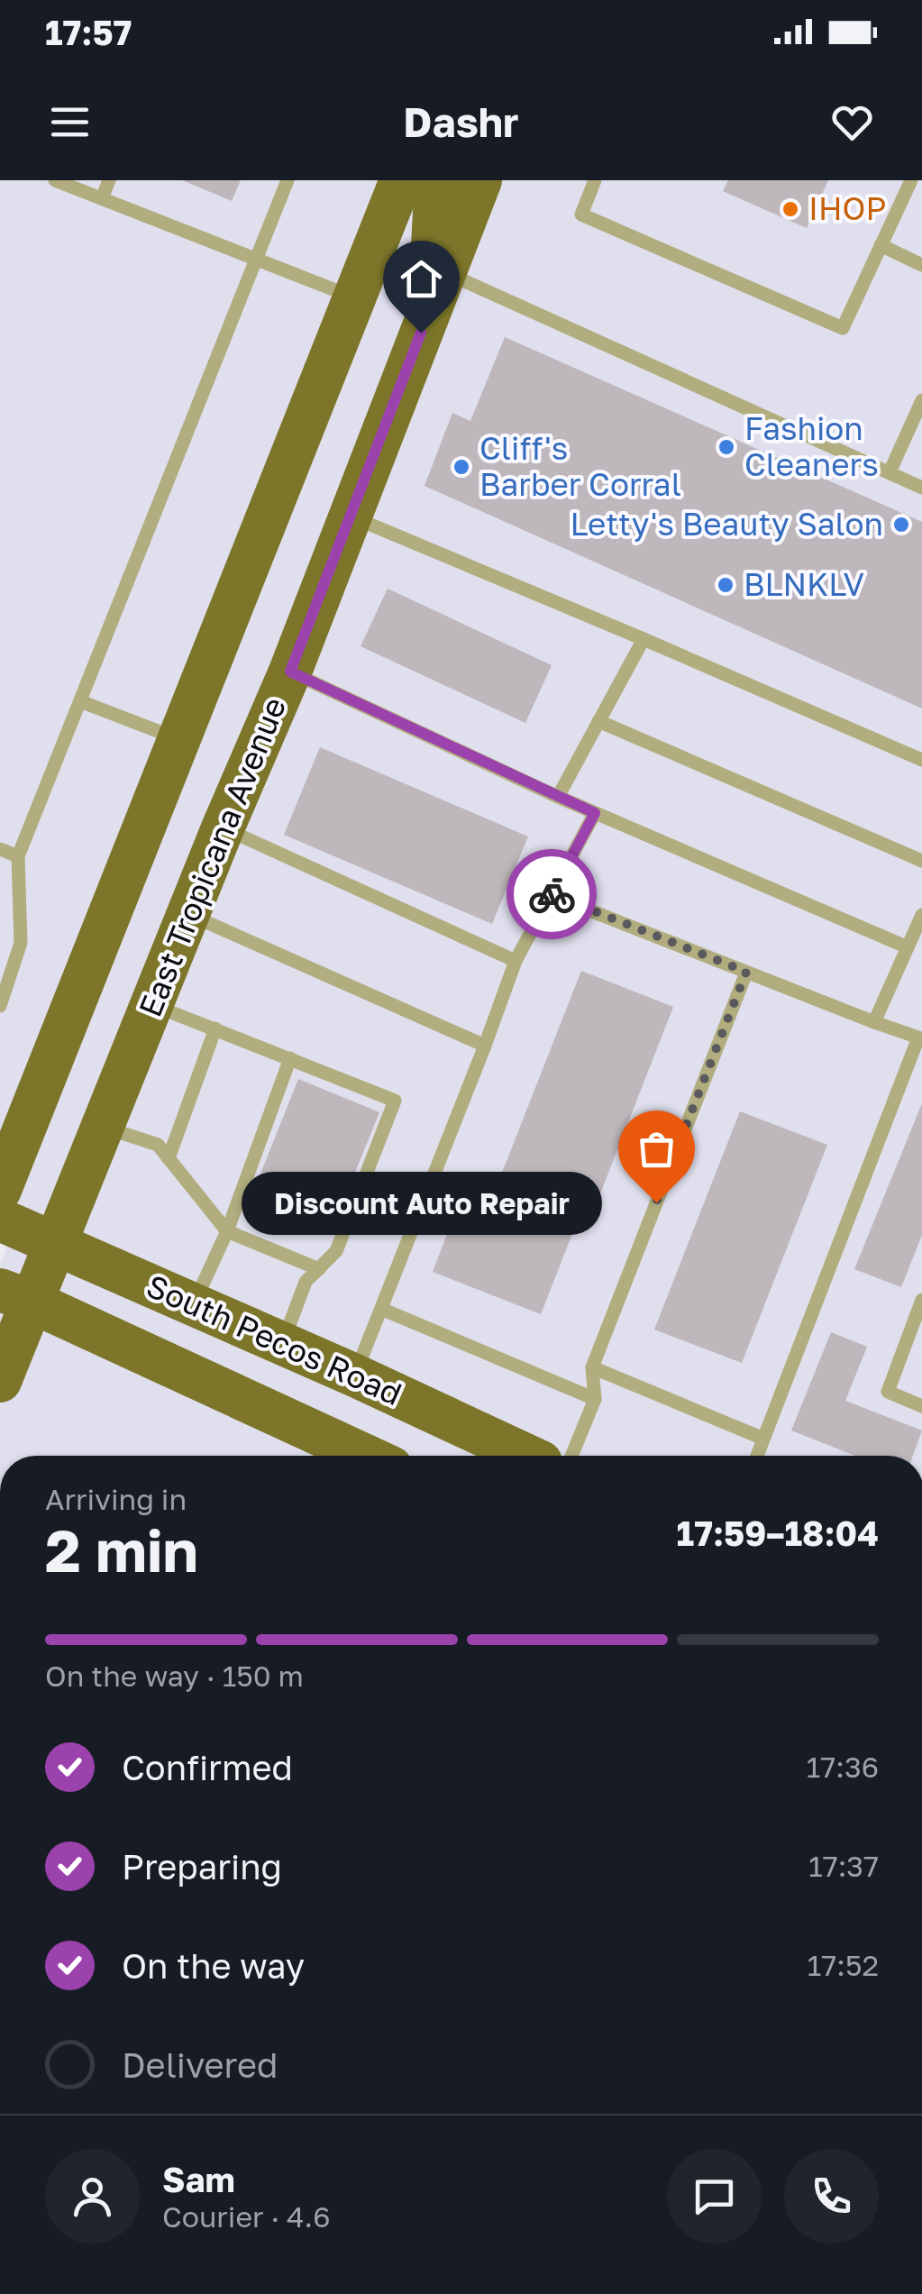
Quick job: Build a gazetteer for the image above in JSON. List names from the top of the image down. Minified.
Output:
{"streets":{"main road":["East Tropicana Avenue","South Pecos Road"]},"crossings":[["East Tropicana Avenue","South Pecos Road"]],"places":["IHOP","Fashion Cleaners","Cliff's Barber Corral","Letty's Beauty Salon","BLNKLV","Discount Auto Repair"],"page":{"status":"17:57","header":"Dashr","bubble":"Discount Auto Repair","heading":["2 min","Arriving in","17:59–18:04"],"panel":["Sam","Courier · 4.6"],"bar":"On the way · 150 m","list":[["Confirmed","17:36"],["Preparing","17:37"],["On the way","17:52"],"Delivered"]}}
